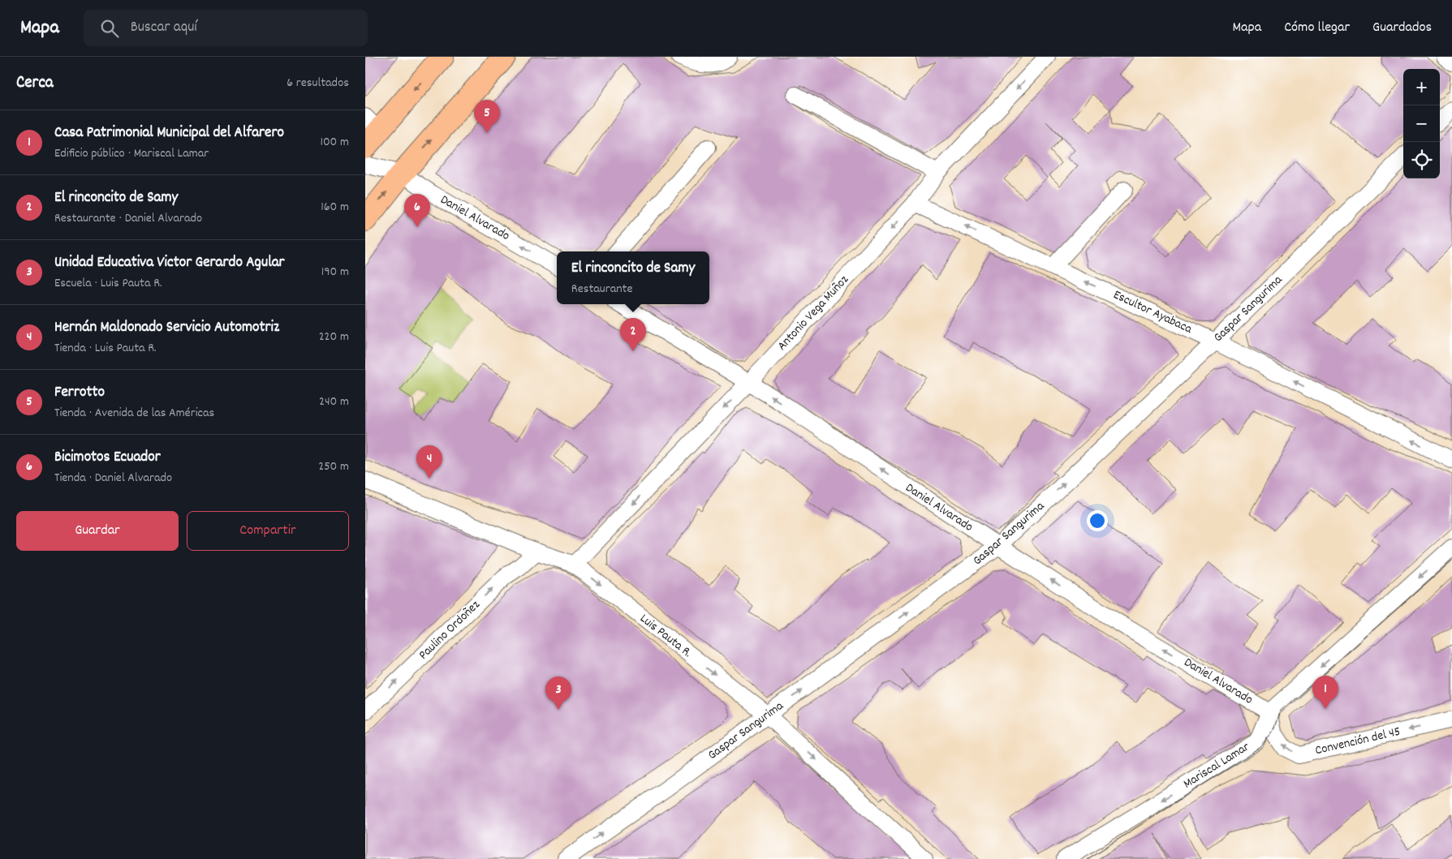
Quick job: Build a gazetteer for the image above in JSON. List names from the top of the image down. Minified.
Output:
{"streets":{"street":["Daniel Alvarado","Gaspar Sangurima","Escultor Ayabaca","Antonio Vega Muñoz","Paulino Ordoñez","Luis Pauta R.","Convención del 45","Mariscal Lamar"]},"crossings":[["Daniel Alvarado","Gaspar Sangurima"],["Daniel Alvarado","Antonio Vega Muñoz"],["Daniel Alvarado","Convención del 45"],["Daniel Alvarado","Mariscal Lamar"],["Gaspar Sangurima","Escultor Ayabaca"],["Gaspar Sangurima","Luis Pauta R."],["Escultor Ayabaca","Antonio Vega Muñoz"],["Antonio Vega Muñoz","Luis Pauta R."],["Paulino Ordoñez","Luis Pauta R."],["Convención del 45","Mariscal Lamar"]],"one_way":["Daniel Alvarado","Gaspar Sangurima","Escultor Ayabaca","Antonio Vega Muñoz","Paulino Ordoñez","Luis Pauta R.","Convención del 45","Mariscal Lamar"],"page":{"header":"Mapa","search":"Buscar aquí","nav":["Mapa","Cómo llegar","Guardados"],"heading":["Cerca","6 resultados"],"map_buttons":["+","−"],"pins":["5","6","2","4","1","3"],"list":[{"mark":"1","name":"Casa Patrimonial Municipal del Alfarero","note":"Edificio público · Mariscal Lamar","value":"100 m"},{"mark":"2","name":"El rinconcito de Samy","note":"Restaurante · Daniel Alvarado","value":"160 m"},{"mark":"3","name":"Unidad Educativa Victor Gerardo Agular","note":"Escuela · Luis Pauta R.","value":"190 m"},{"mark":"4","name":"Hernán Maldonado Servicio Automotriz","note":"Tienda · Luis Pauta R.","value":"220 m"},{"mark":"5","name":"Ferrotto","note":"Tienda · Avenida de las Américas","value":"240 m"},{"mark":"6","name":"Bicimotos Ecuador","note":"Tienda · Daniel Alvarado","value":"250 m"}],"popup":["El rinconcito de Samy","Restaurante"],"buttons":["Guardar","Compartir"]}}
